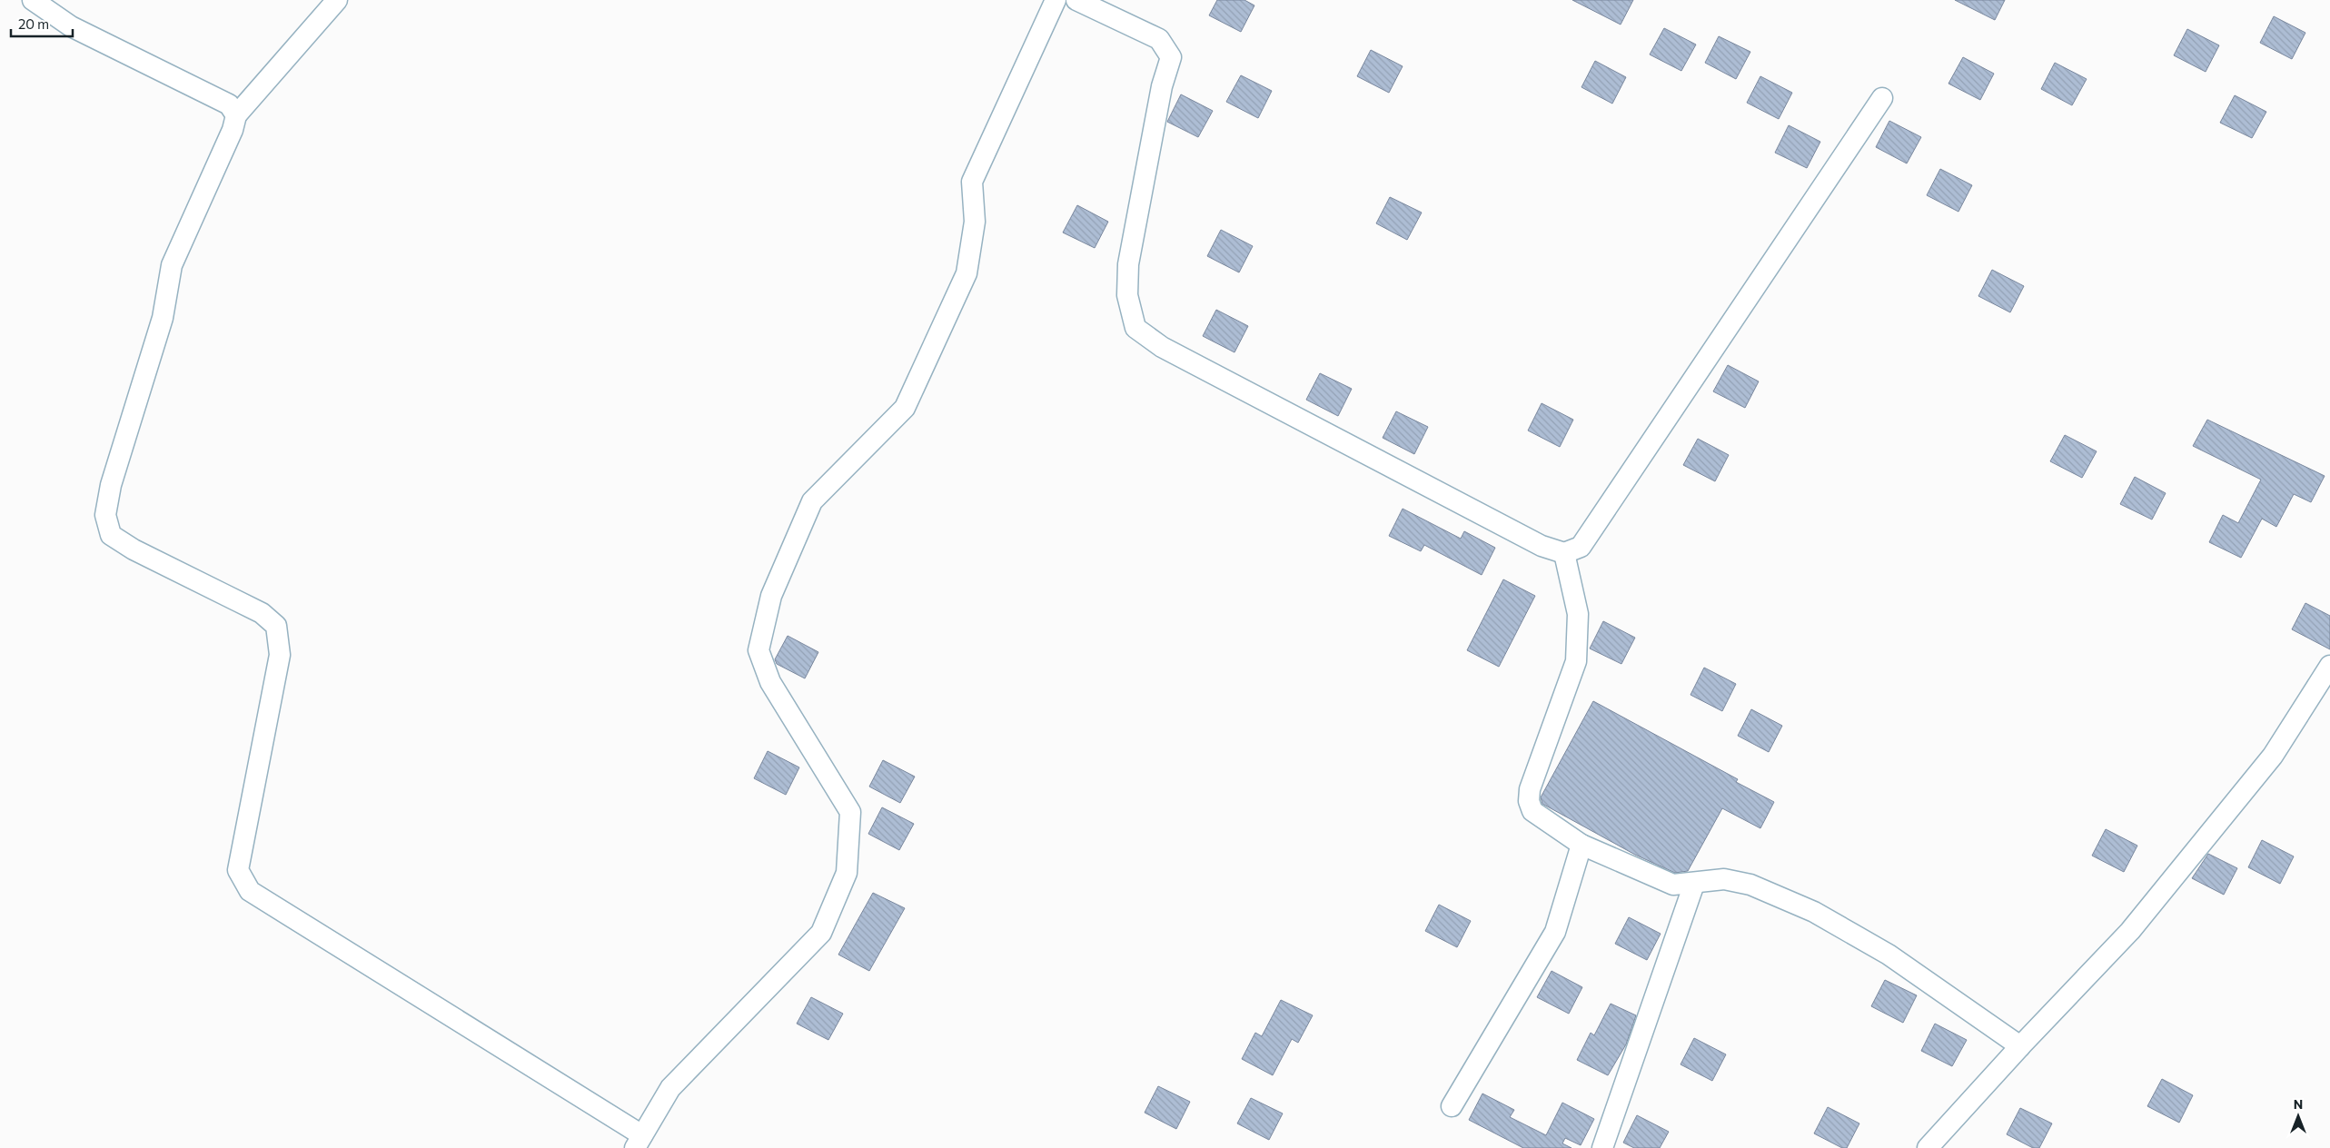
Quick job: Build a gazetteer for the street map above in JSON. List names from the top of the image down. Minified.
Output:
{"scale_bar":"20 m","north":"top"}
